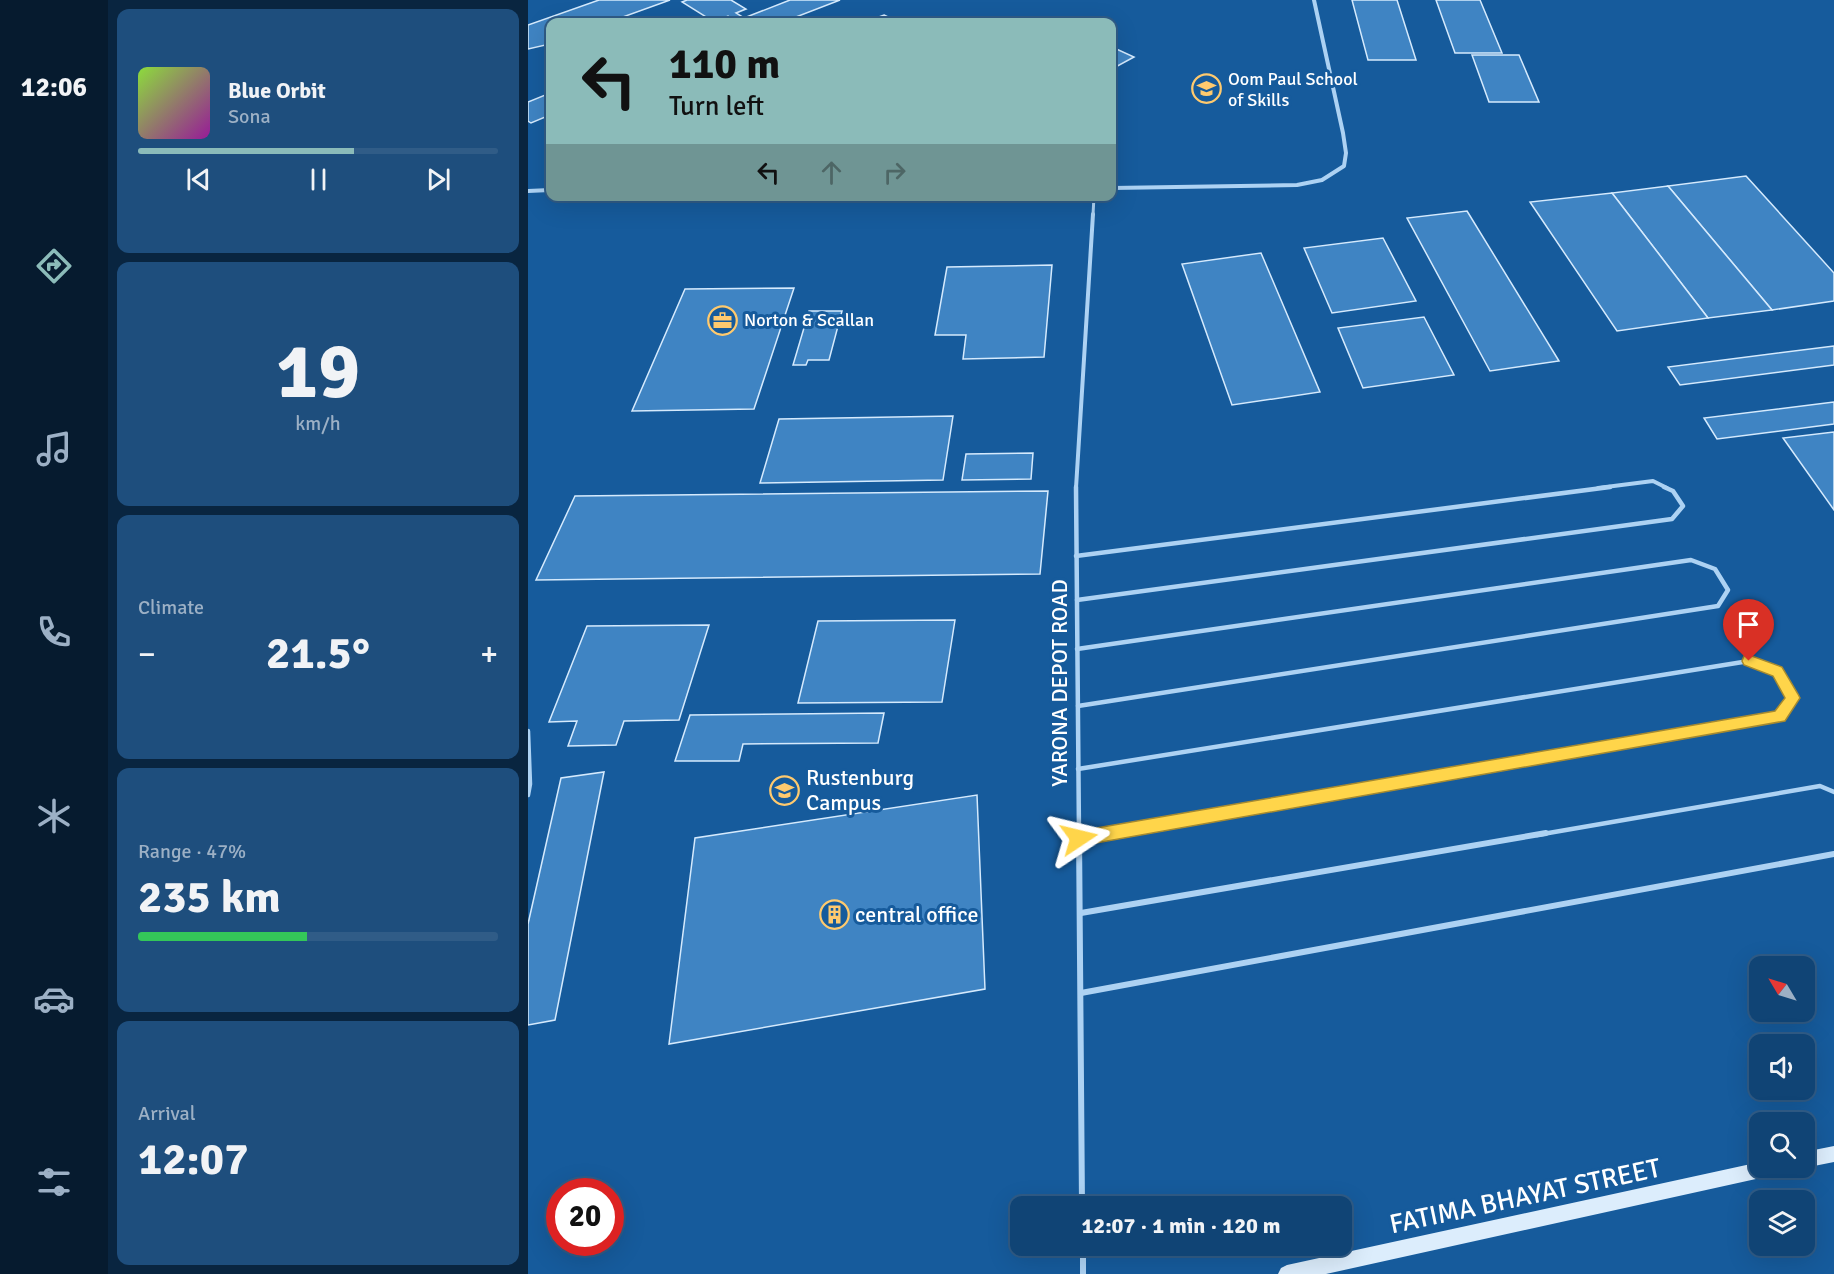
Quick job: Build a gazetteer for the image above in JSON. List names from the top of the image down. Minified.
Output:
{"streets":{"main road":["FATIMA BHAYAT STREET"],"lane":["YARONA DEPOT ROAD"]},"places":{"school or university":["Oom Paul School of Skills","Rustenburg Campus"],"office":["Norton & Scallan"],"building":["central office"]},"north":"top left","page":{"tabs":"12:06","turn":["110 m","Turn left"],"song":["Blue Orbit","Sona"],"tile":[["19","km/h"],"Climate",["Range · 47%","235 km"],["Arrival","12:07"]],"heat":["−","21.5°","+"],"limit":"20","trip":"12:07 · 1 min · 120 m"}}
